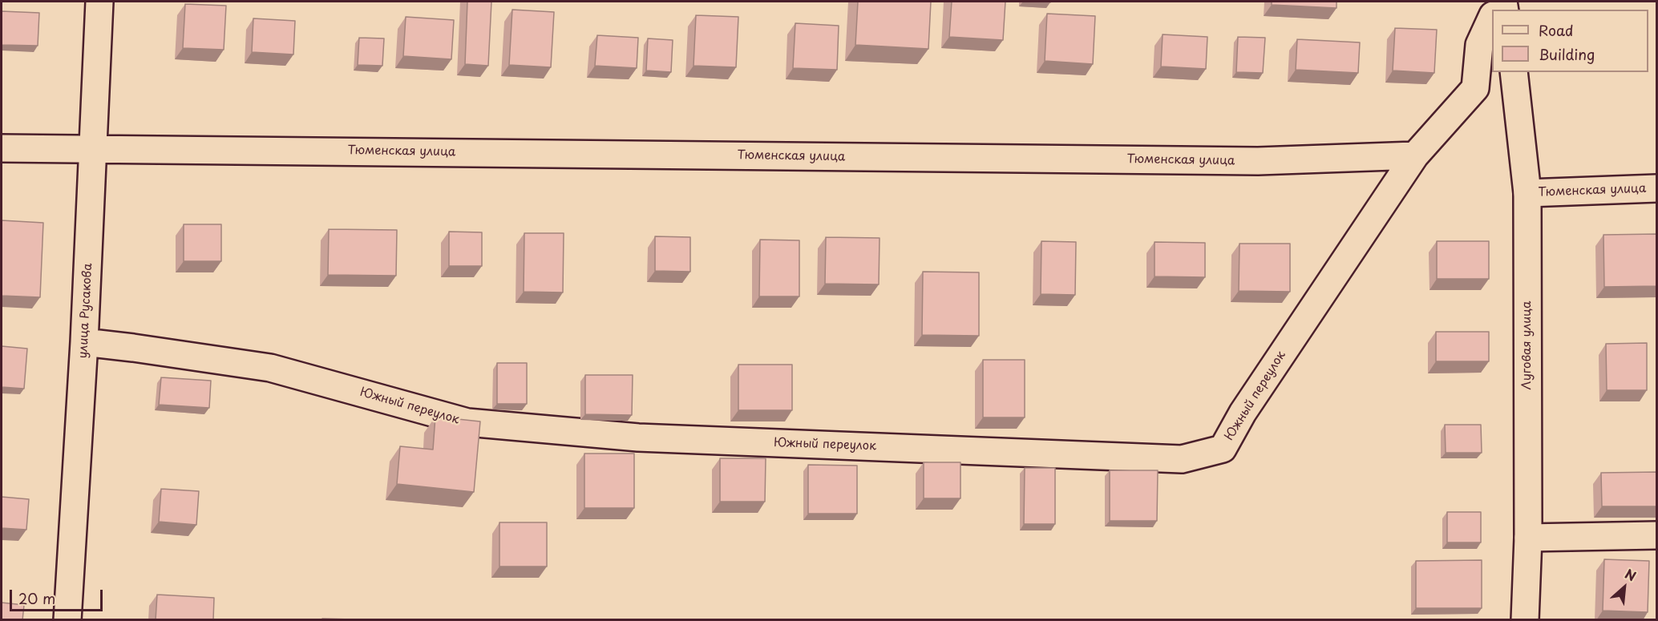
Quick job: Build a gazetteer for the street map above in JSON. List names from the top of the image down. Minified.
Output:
{"streets":{"street":["Тюменская улица","улица Русакова","Луговая улица","Южный переулок"]},"crossings":[["Тюменская улица","улица Русакова"],["Тюменская улица","Луговая улица"],["Тюменская улица","Южный переулок"],["улица Русакова","Южный переулок"]],"legend":["Road","Building"],"scale_bar":"20 m","north":"top right"}
